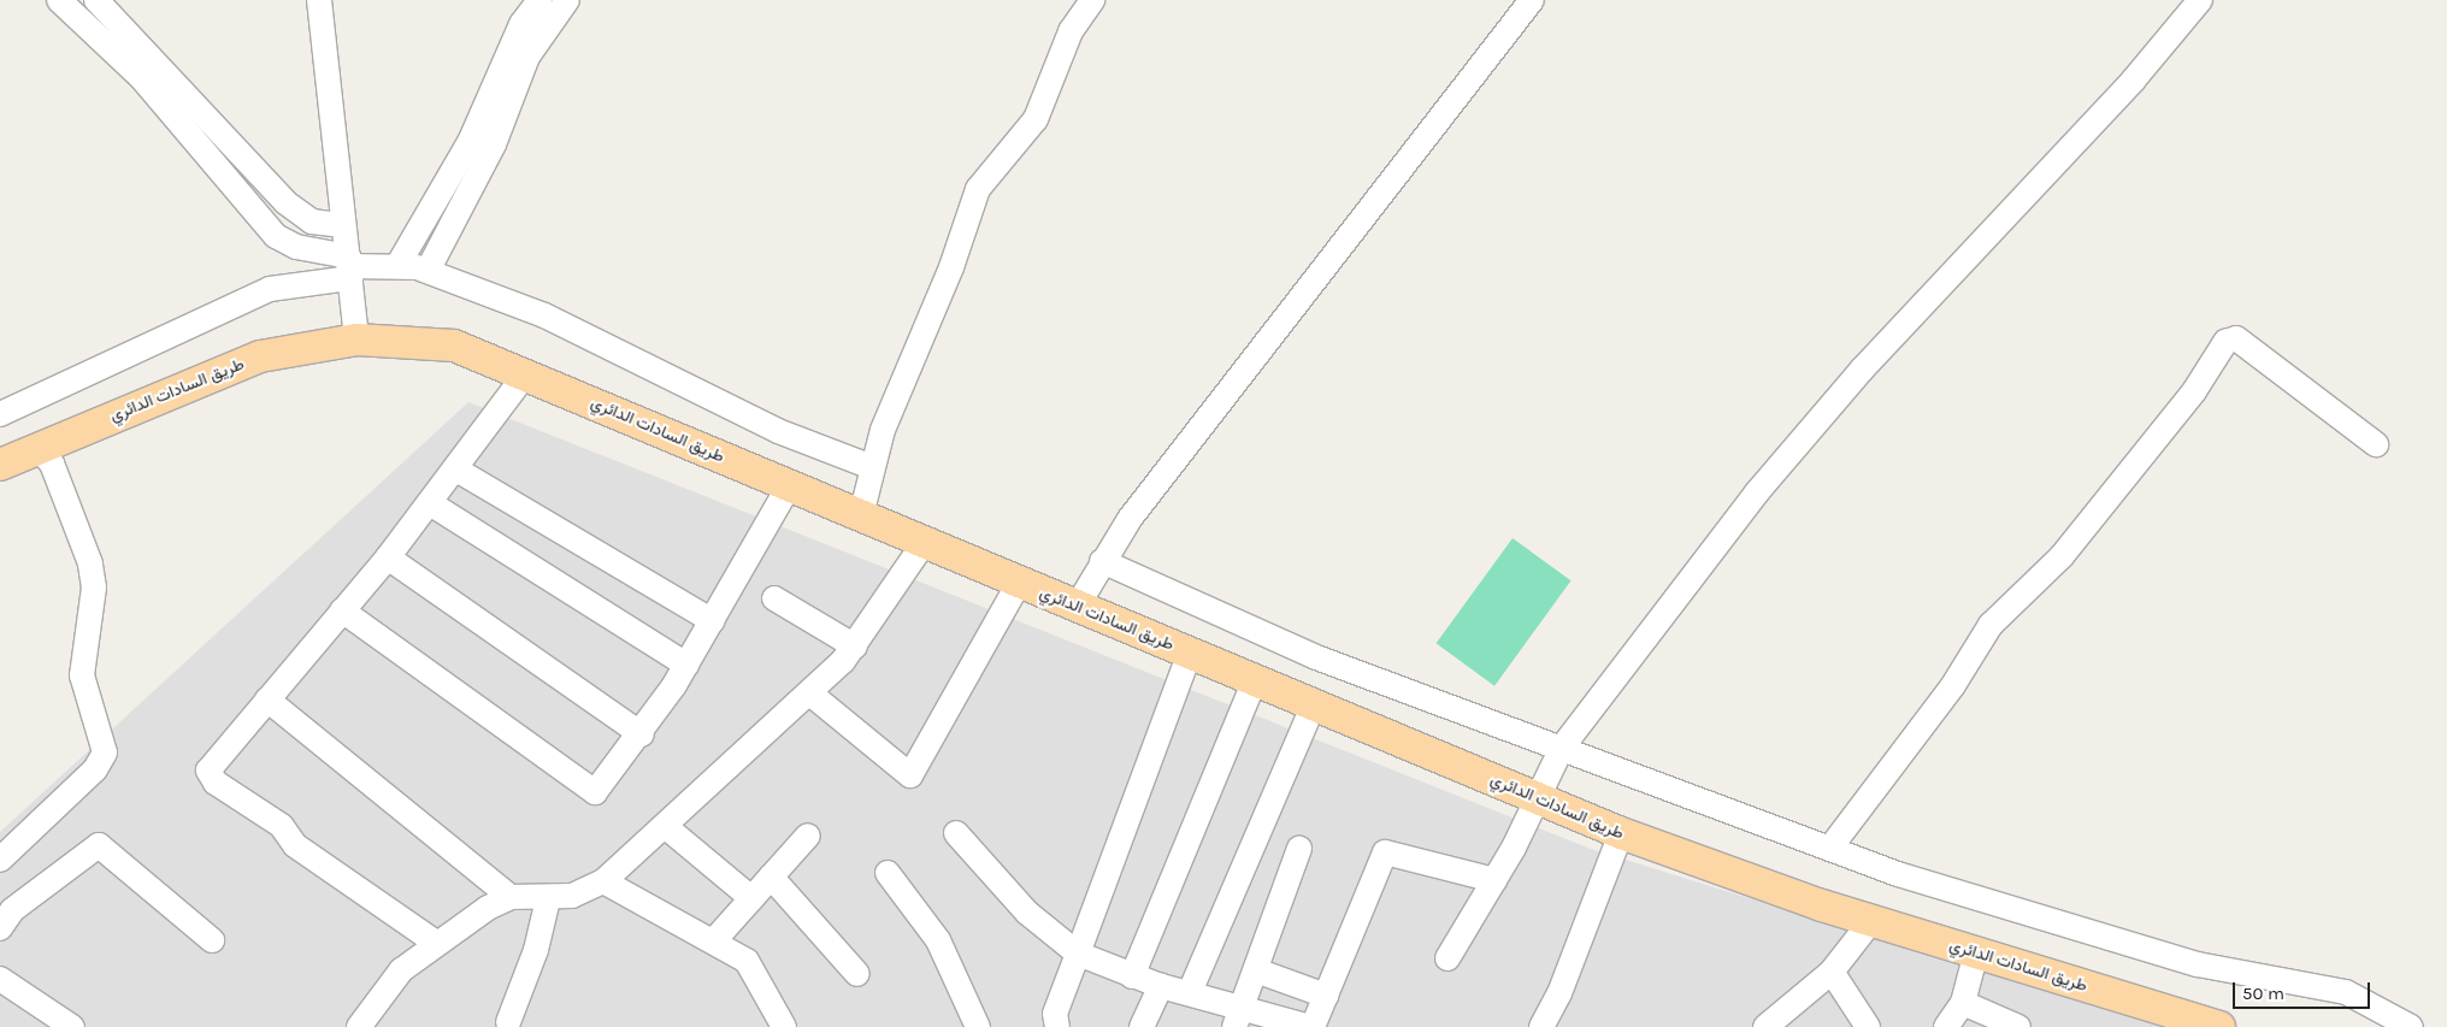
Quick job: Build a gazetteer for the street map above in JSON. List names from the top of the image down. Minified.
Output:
{"streets":{"main road":["طريق السادات الدائري"]},"scale_bar":"50 m"}
